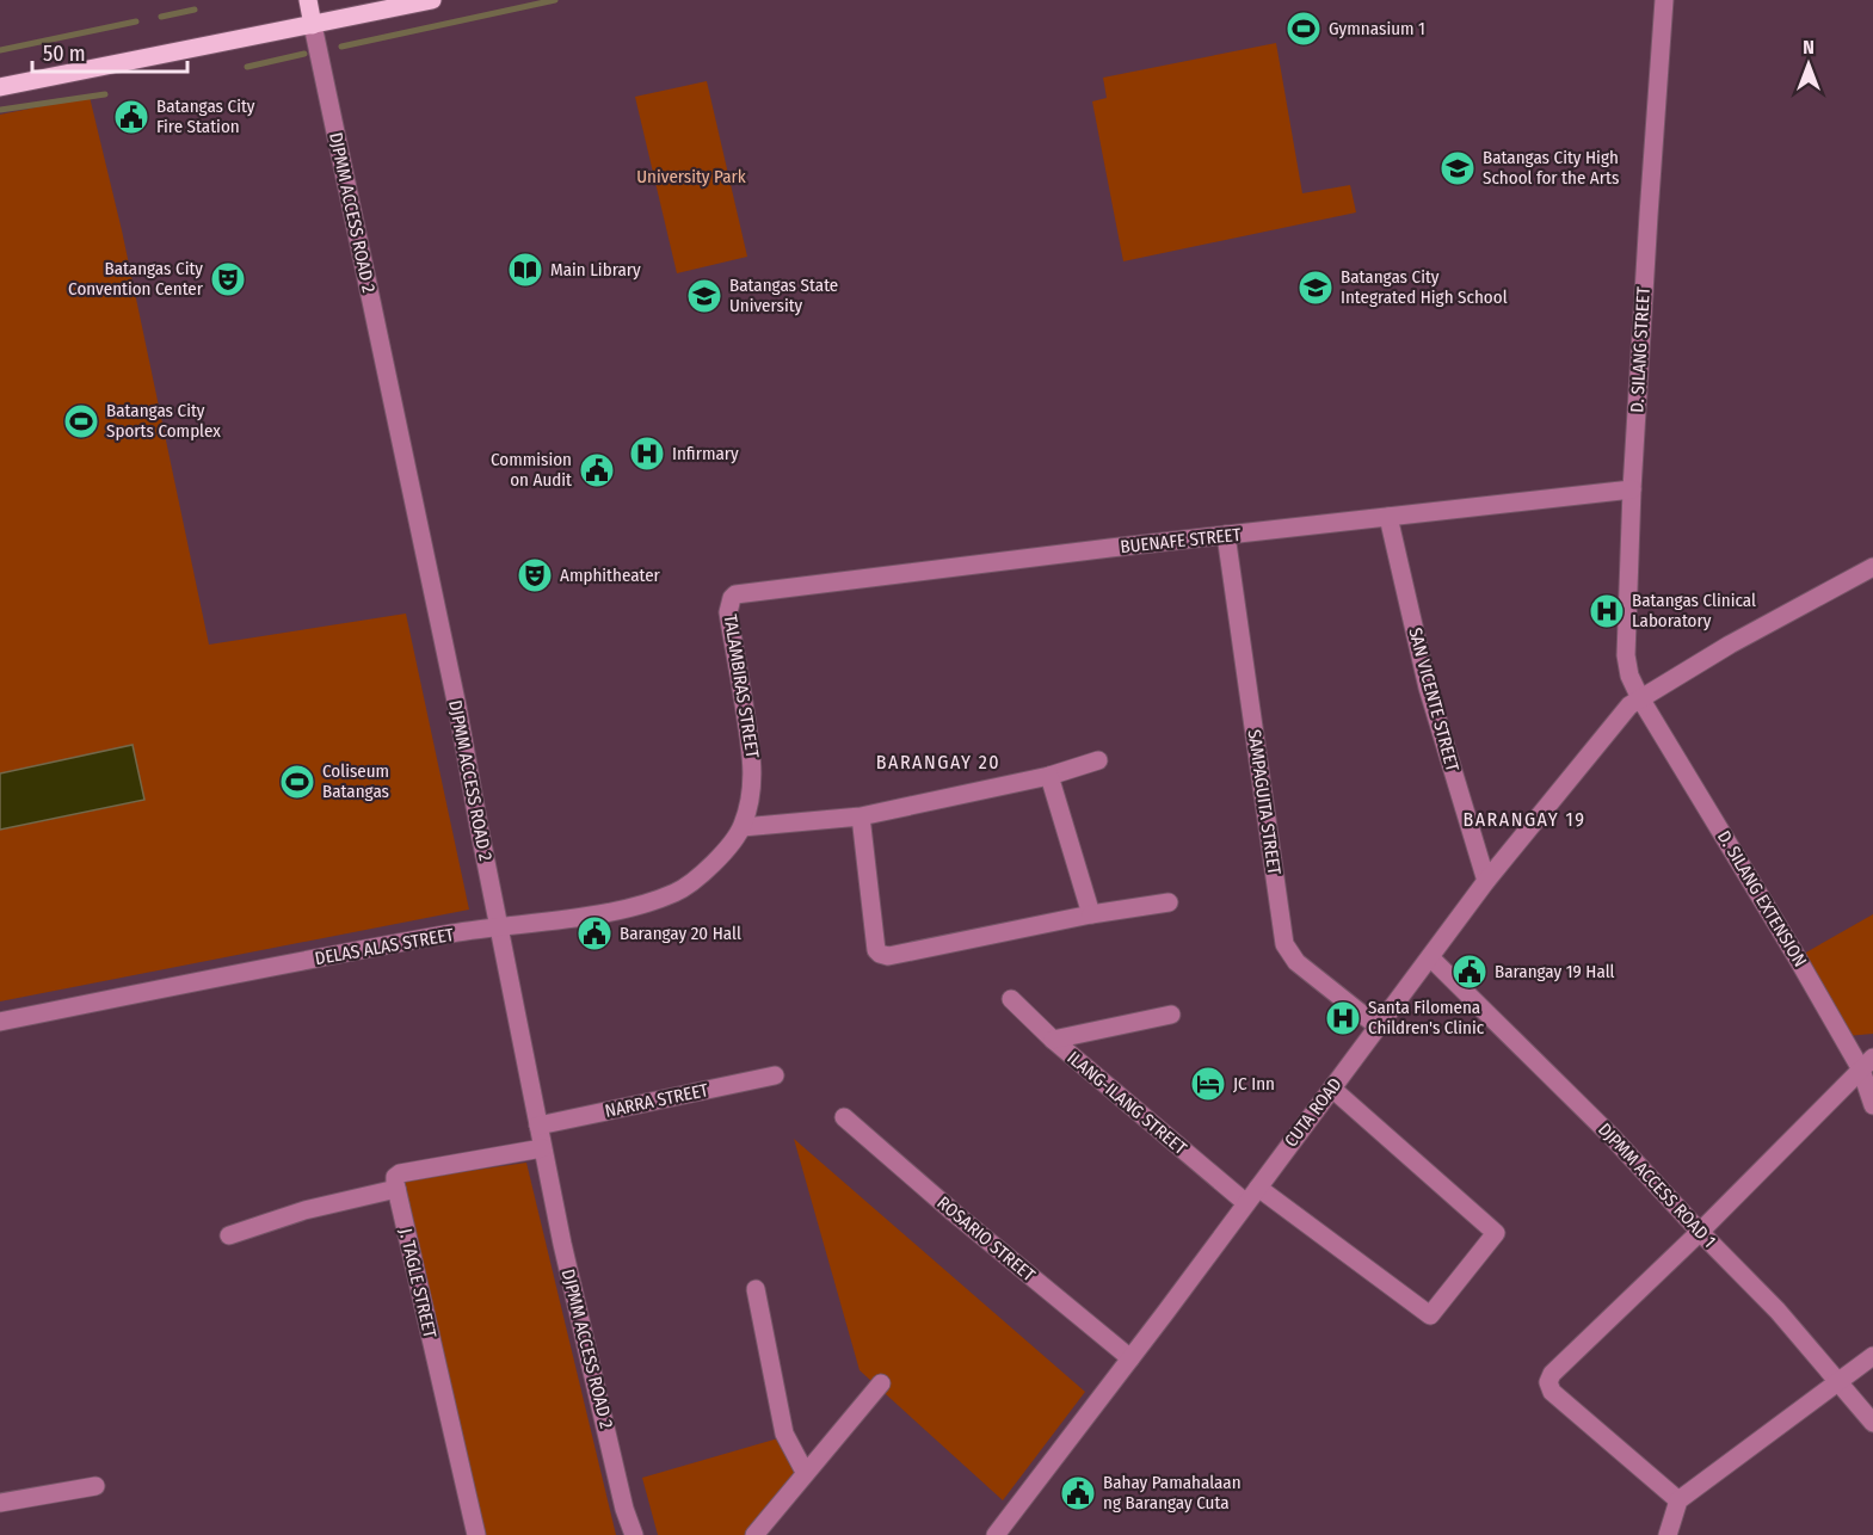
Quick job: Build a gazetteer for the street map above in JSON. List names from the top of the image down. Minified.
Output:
{"streets":{"street":["DJPMM ACCESS ROAD 2","D. SILANG STREET","BUENAFE STREET","TALAMBIRAS STREET","SAN VICENTE STREET","SAMPAGUITA STREET","D. SILANG EXTENSION","DELAS ALAS STREET","NARRA STREET","ILANG-ILANG STREET","CUTA ROAD","DJPMM ACCESS ROAD 1","ROSARIO STREET","J. TAGLE STREET"]},"crossings":[["DJPMM ACCESS ROAD 2","DELAS ALAS STREET"],["DJPMM ACCESS ROAD 2","NARRA STREET"],["D. SILANG STREET","BUENAFE STREET"],["D. SILANG STREET","D. SILANG EXTENSION"],["D. SILANG STREET","CUTA ROAD"],["BUENAFE STREET","TALAMBIRAS STREET"],["BUENAFE STREET","SAN VICENTE STREET"],["BUENAFE STREET","SAMPAGUITA STREET"],["TALAMBIRAS STREET","DELAS ALAS STREET"],["SAN VICENTE STREET","CUTA ROAD"],["SAMPAGUITA STREET","CUTA ROAD"],["D. SILANG EXTENSION","CUTA ROAD"],["ILANG-ILANG STREET","CUTA ROAD"],["CUTA ROAD","DJPMM ACCESS ROAD 1"],["CUTA ROAD","ROSARIO STREET"]],"districts":["BARANGAY 20","BARANGAY 19"],"parks":["University Park"],"places":{"sports":["Gymnasium 1","Batangas City Sports Complex","Coliseum Batangas"],"public building":["Batangas City Fire Station","Commision on Audit","Barangay 20 Hall","Barangay 19 Hall","Bahay Pamahalaan ng Barangay Cuta"],"school or university":["Batangas City High School for the Arts","Batangas City Integrated High School","Batangas State University"],"library":["Main Library"],"theatre":["Batangas City Convention Center","Amphitheater"],"hospital":["Infirmary","Batangas Clinical Laboratory","Santa Filomena Children's Clinic"],"hotel":["JC Inn"]},"scale_bar":"50 m","north":"top"}
